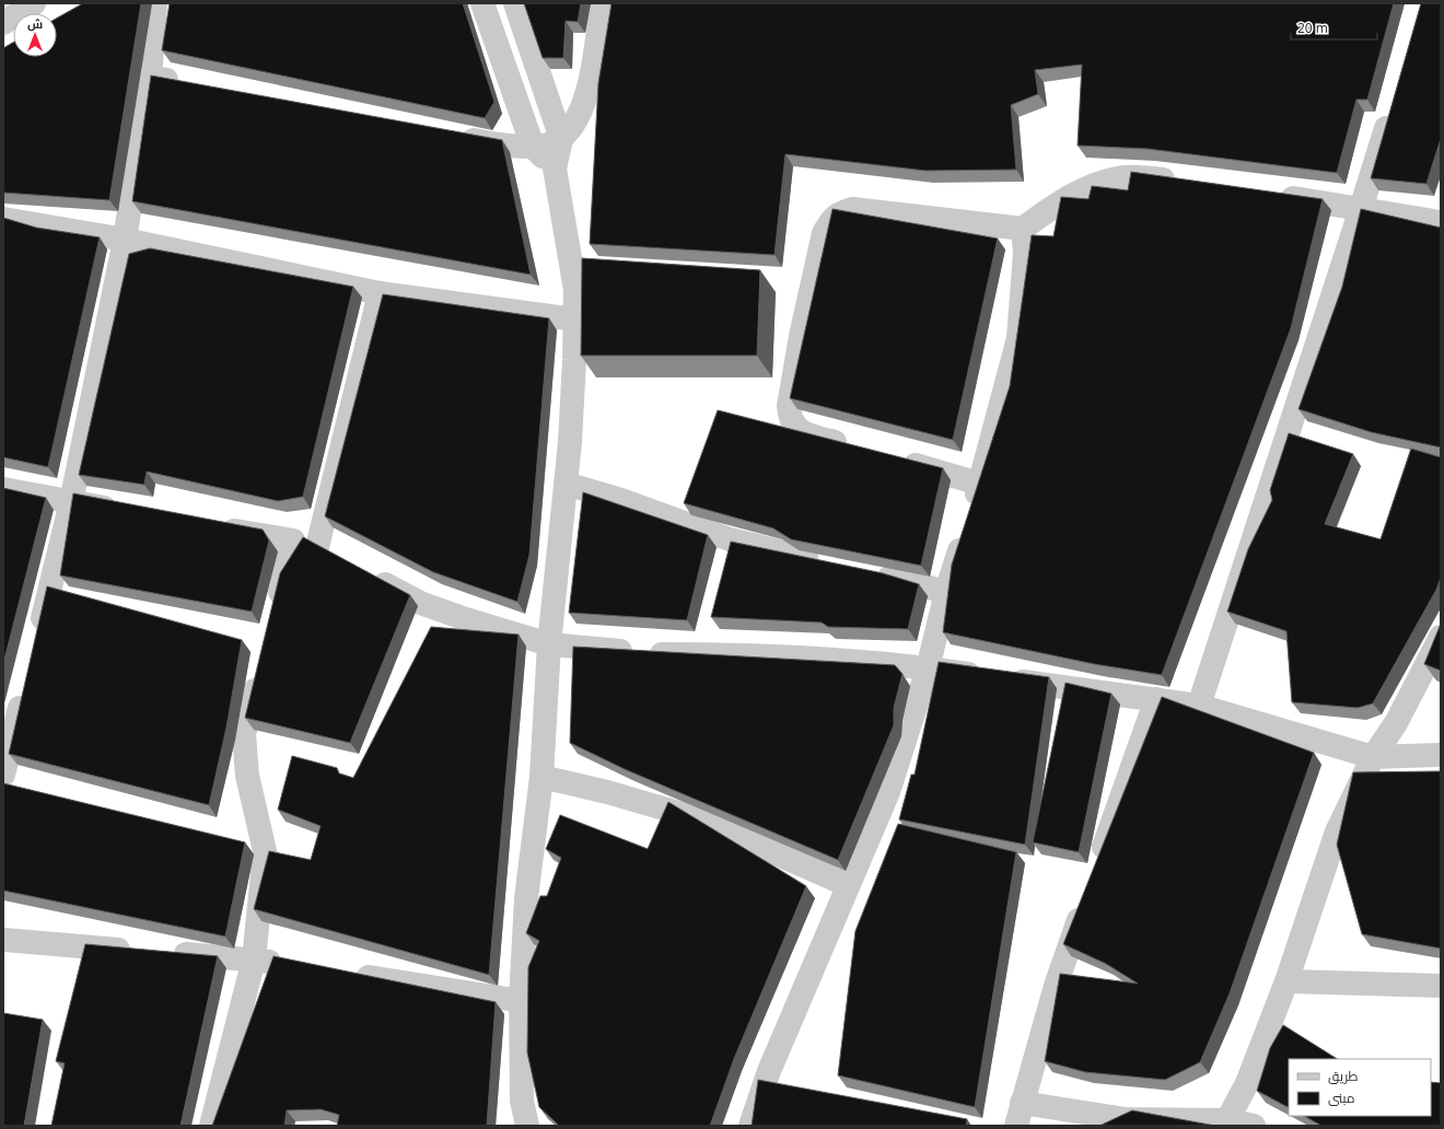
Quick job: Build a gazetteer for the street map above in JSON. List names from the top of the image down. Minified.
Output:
{"legend":["طريق","مبنى"],"scale_bar":"20 m","north":"top"}
